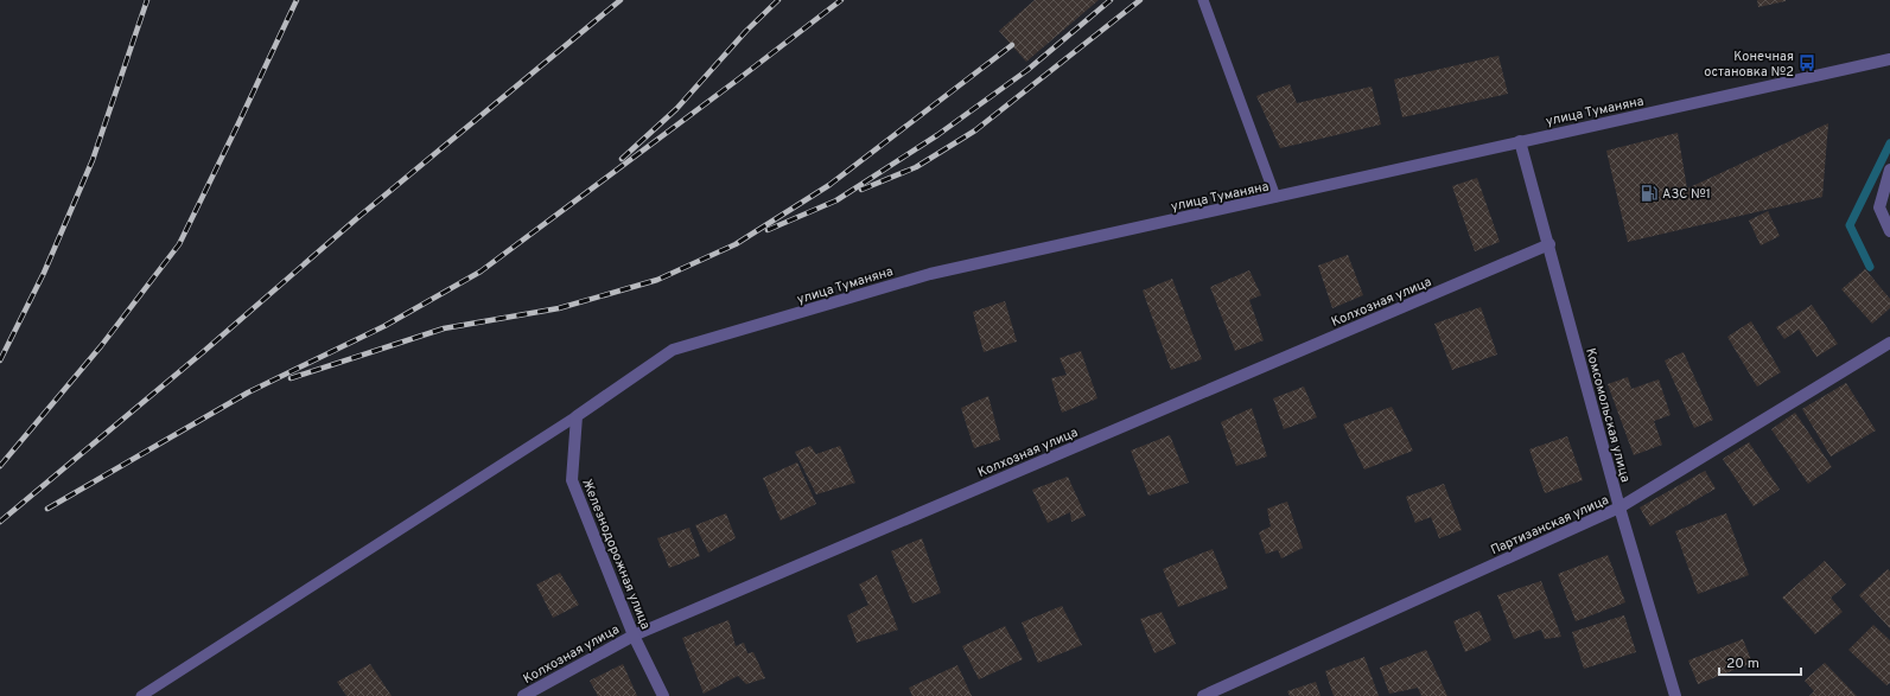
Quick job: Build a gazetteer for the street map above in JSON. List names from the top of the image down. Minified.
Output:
{"streets":{"street":["улица Туманяна","Колхозная улица","Комсомольская улица","Партизанская улица","Железнодорожная улица"]},"crossings":[["улица Туманяна","Комсомольская улица"],["улица Туманяна","Железнодорожная улица"],["Колхозная улица","Комсомольская улица"],["Колхозная улица","Железнодорожная улица"],["Комсомольская улица","Партизанская улица"]],"places":{"bus stop":["Конечная остановка №2"],"fuel station":["АЗС №1"]},"scale_bar":"20 m"}
